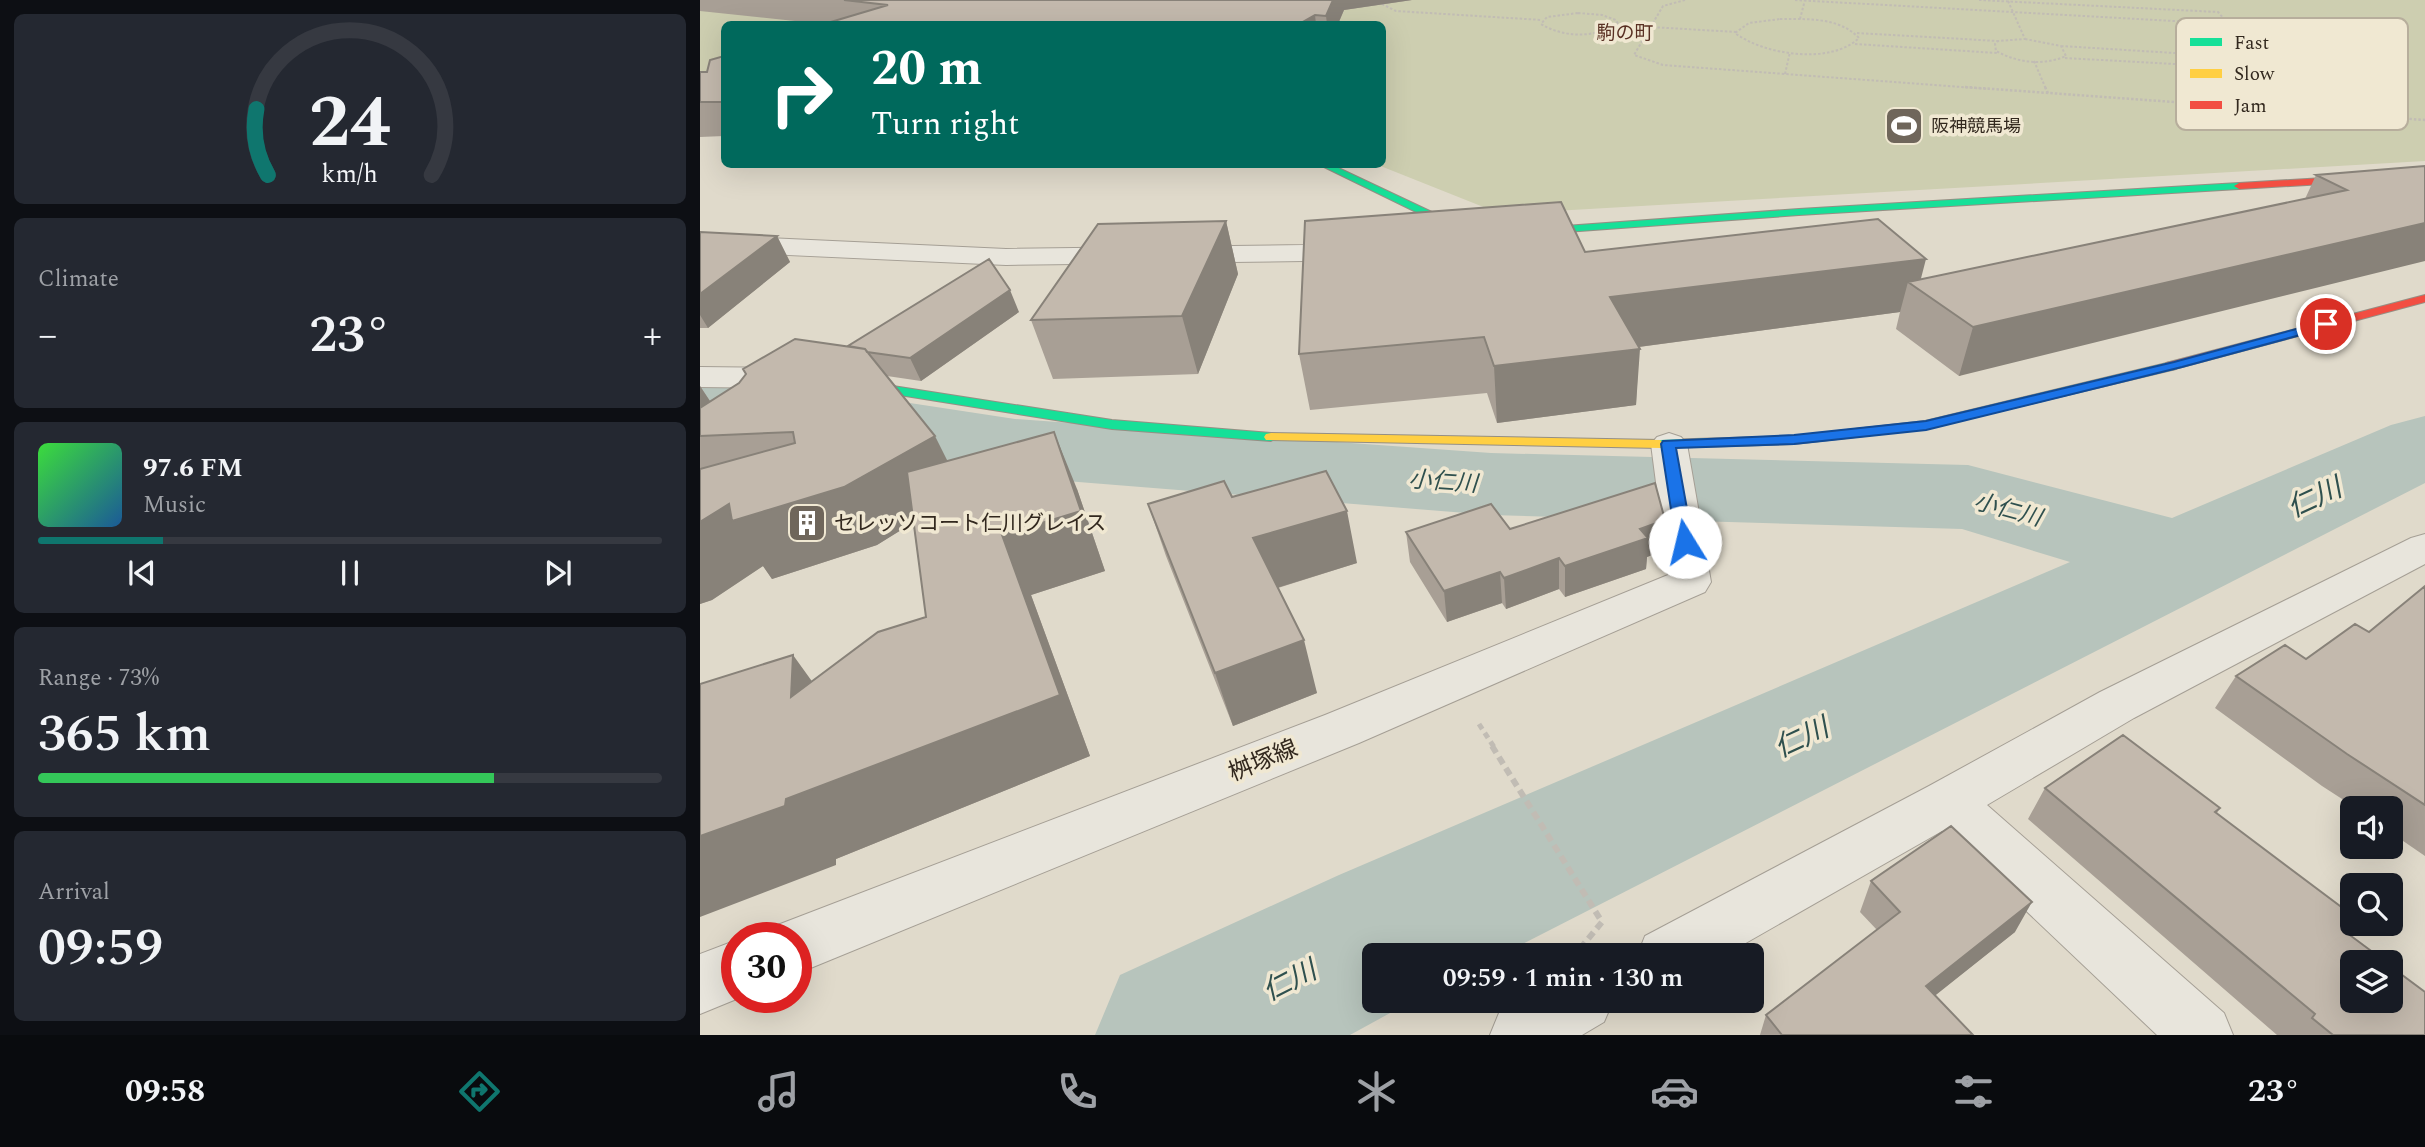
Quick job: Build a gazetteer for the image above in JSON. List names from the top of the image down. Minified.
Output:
{"streets":{"street":["桝塚線"]},"districts":["駒の町"],"water":["小仁川","仁川"],"places":{"sports":["阪神競馬場"],"building":["セレッソコート仁川グレイス"]},"legend":["Fast","Slow","Jam"],"page":{"turn":["20 m","Turn right"],"tile":["Climate",["Range · 73%","365 km"],["Arrival","09:59"]],"heat":["−","23°","+"],"song":["97.6 FM","Music"],"limit":"30","trip":"09:59 · 1 min · 130 m","tabs":["09:58","23°"],"gauge":["24","km/h"]}}
